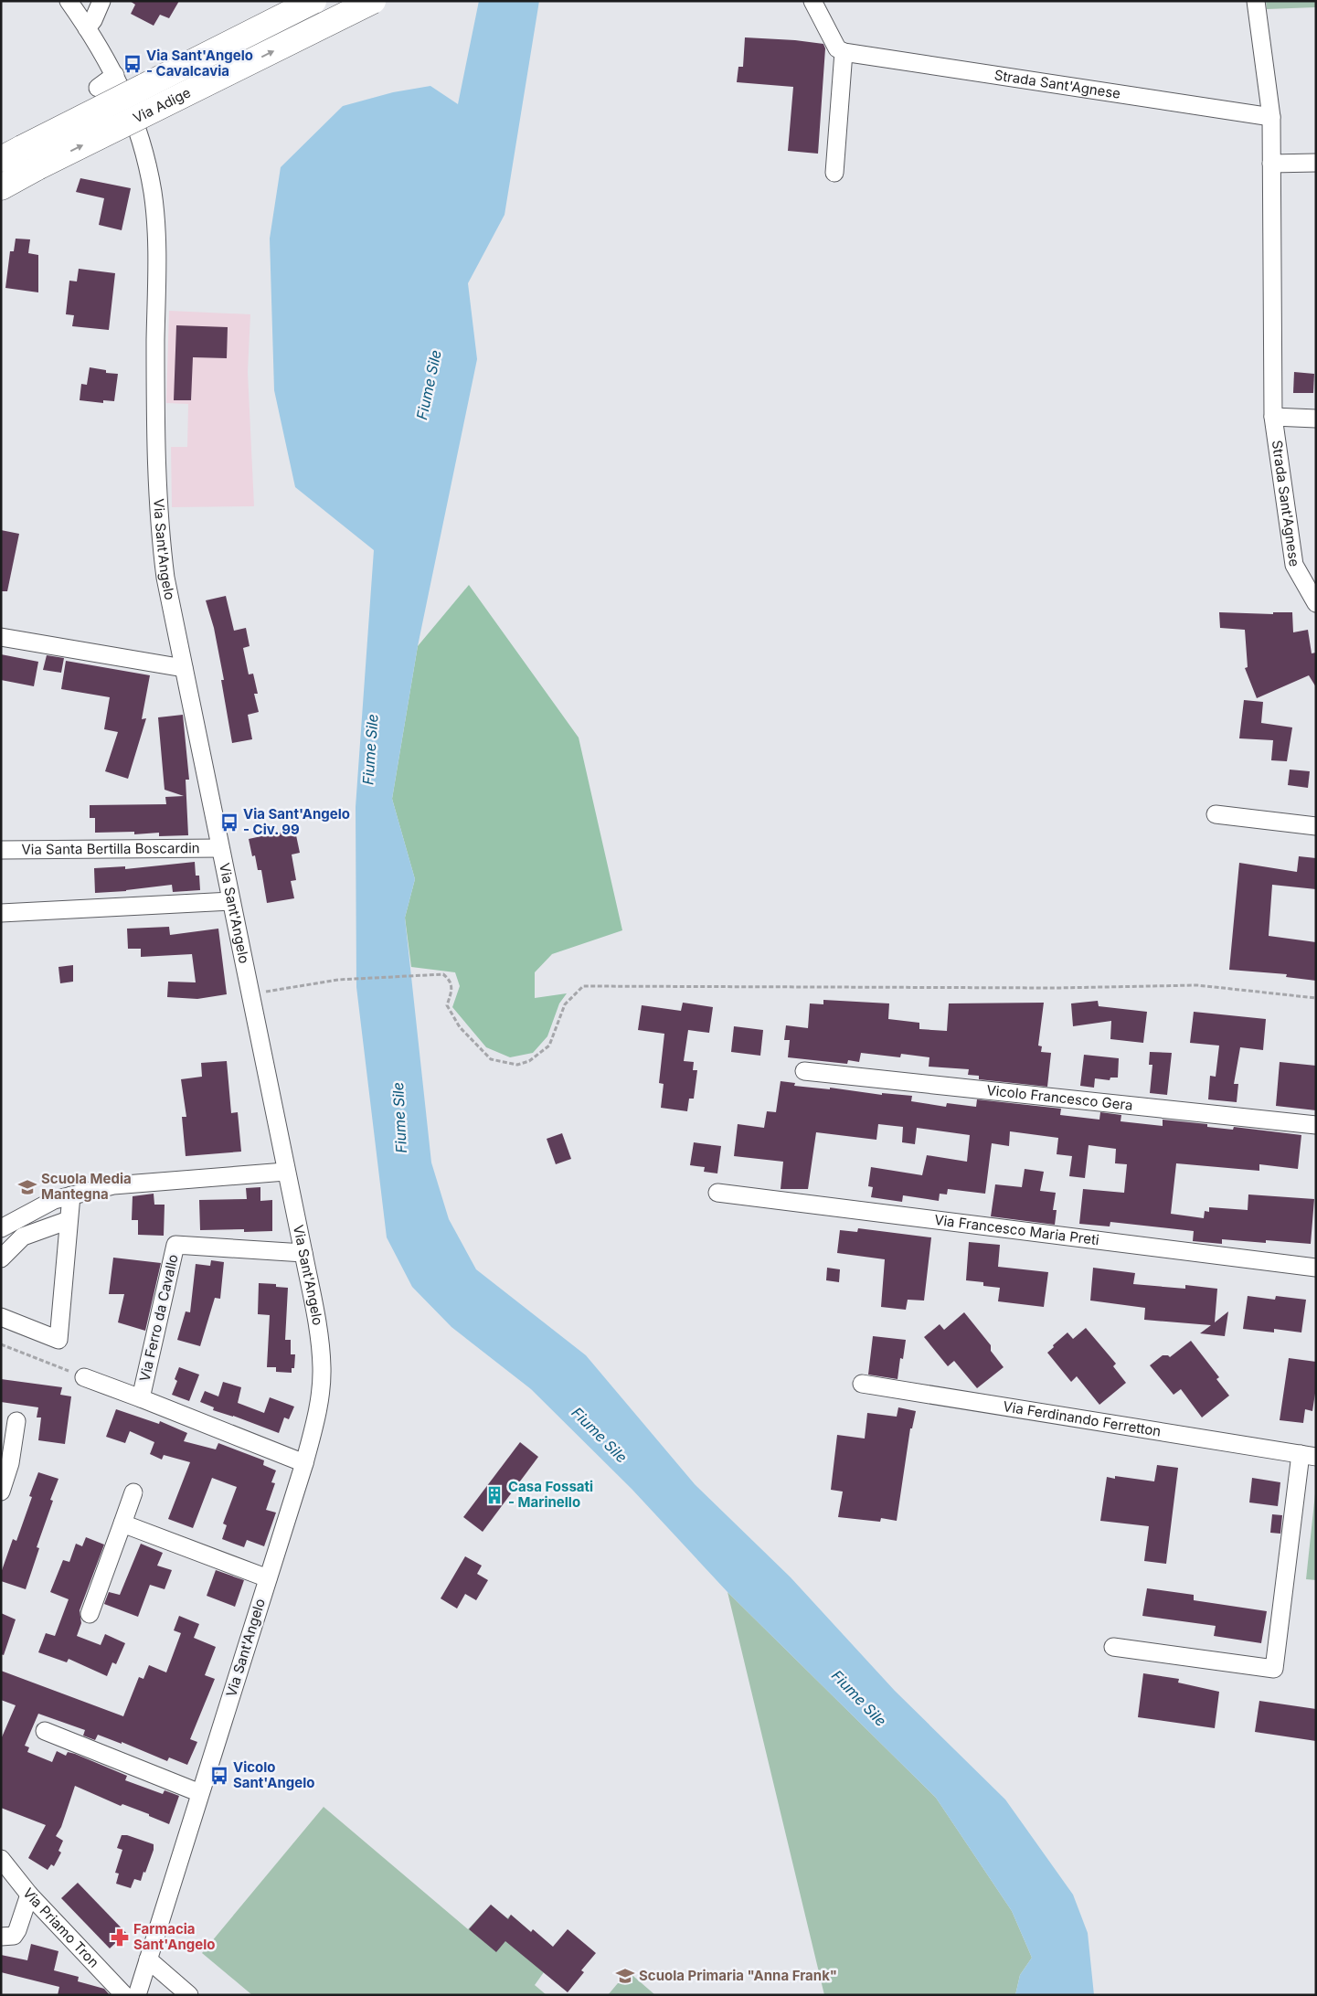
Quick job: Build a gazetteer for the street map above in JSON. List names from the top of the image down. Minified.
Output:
{"streets":{"highway":["Via Adige"],"street":["Strada Sant'Agnese","Via Sant'Angelo","Via Santa Bertilla Boscardin","Vicolo Francesco Gera","Via Francesco Maria Preti","Via Ferro da Cavallo","Via Ferdinando Ferretton","Via Priamo Tron"]},"crossings":[["Via Sant'Angelo","Via Santa Bertilla Boscardin"],["Via Sant'Angelo","Via Ferro da Cavallo"]],"water":["Fiume Sile"],"places":{"bus stop":["Via Sant'Angelo - Cavalcavia","Via Sant'Angelo - Civ. 99","Vicolo Sant'Angelo"],"school or university":["Scuola Media Mantegna","Scuola Primaria \"Anna Frank\""],"building":["Casa Fossati - Marinello"],"pharmacy":["Farmacia Sant'Angelo"]}}
